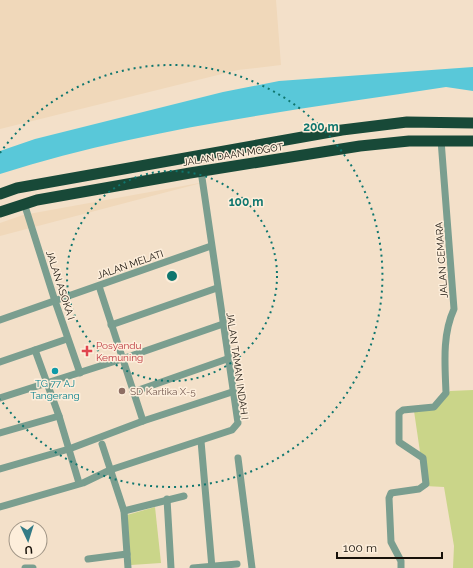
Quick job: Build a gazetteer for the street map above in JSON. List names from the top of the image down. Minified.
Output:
{"streets":{"highway":["JALAN DAAN MOGOT"],"street":["JALAN CEMARA","JALAN MELATI","JALAN ASOKA I","JALAN TAMAN INDAH I"]},"crossings":[["JALAN DAAN MOGOT","JALAN CEMARA"],["JALAN DAAN MOGOT","JALAN ASOKA I"],["JALAN DAAN MOGOT","JALAN TAMAN INDAH I"],["JALAN MELATI","JALAN ASOKA I"],["JALAN MELATI","JALAN TAMAN INDAH I"]],"places":{"health":["Posyandu Kemuning"],"other":["TG 77 AJ Tangerang","SD Kartika X-5"]},"scale_bar":"100 m","north":"bottom","rings":["200 m","100 m"]}
